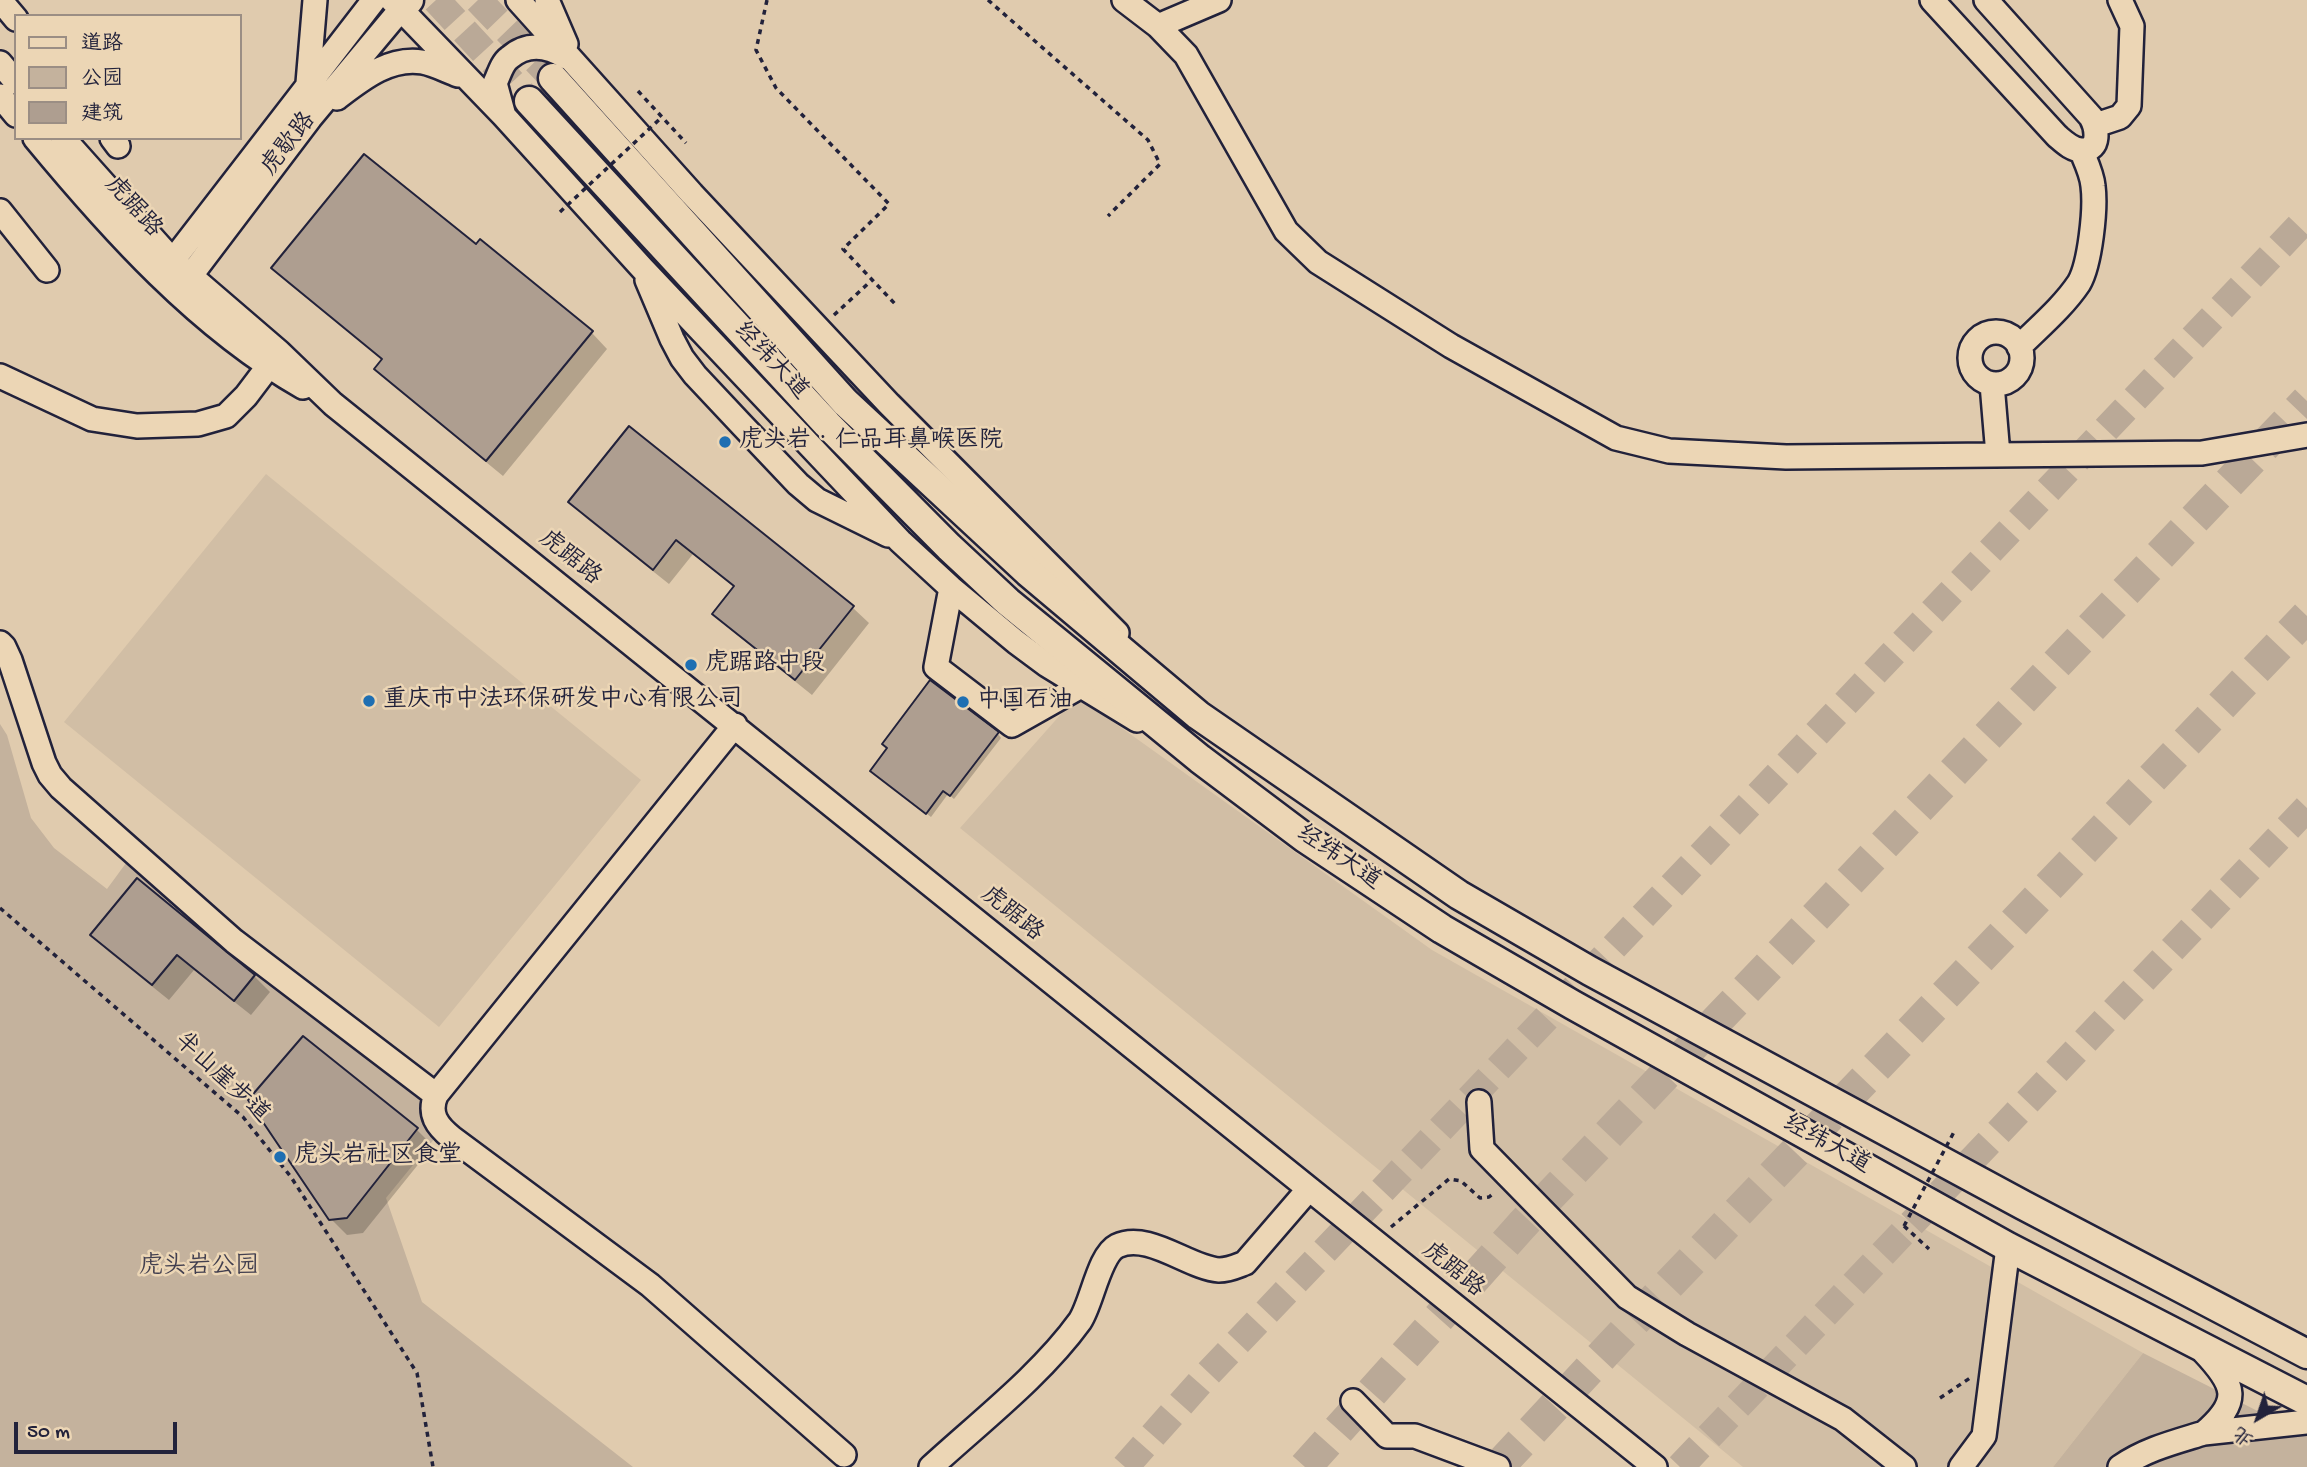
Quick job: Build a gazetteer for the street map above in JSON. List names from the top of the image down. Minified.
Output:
{"streets":{"main road":["经纬大道"],"street":["虎歇路","虎踞路"],"path":["半山崖步道"]},"crossings":[["虎歇路","虎踞路"]],"parks":["虎头岩公园"],"places":["虎头岩‧仁品耳鼻喉医院","虎踞路中段","重庆市中法环保研发中心有限公司","中国石油","虎头岩社区食堂"],"legend":["道路","公园","建筑"],"scale_bar":"50 m","north":"bottom left"}
